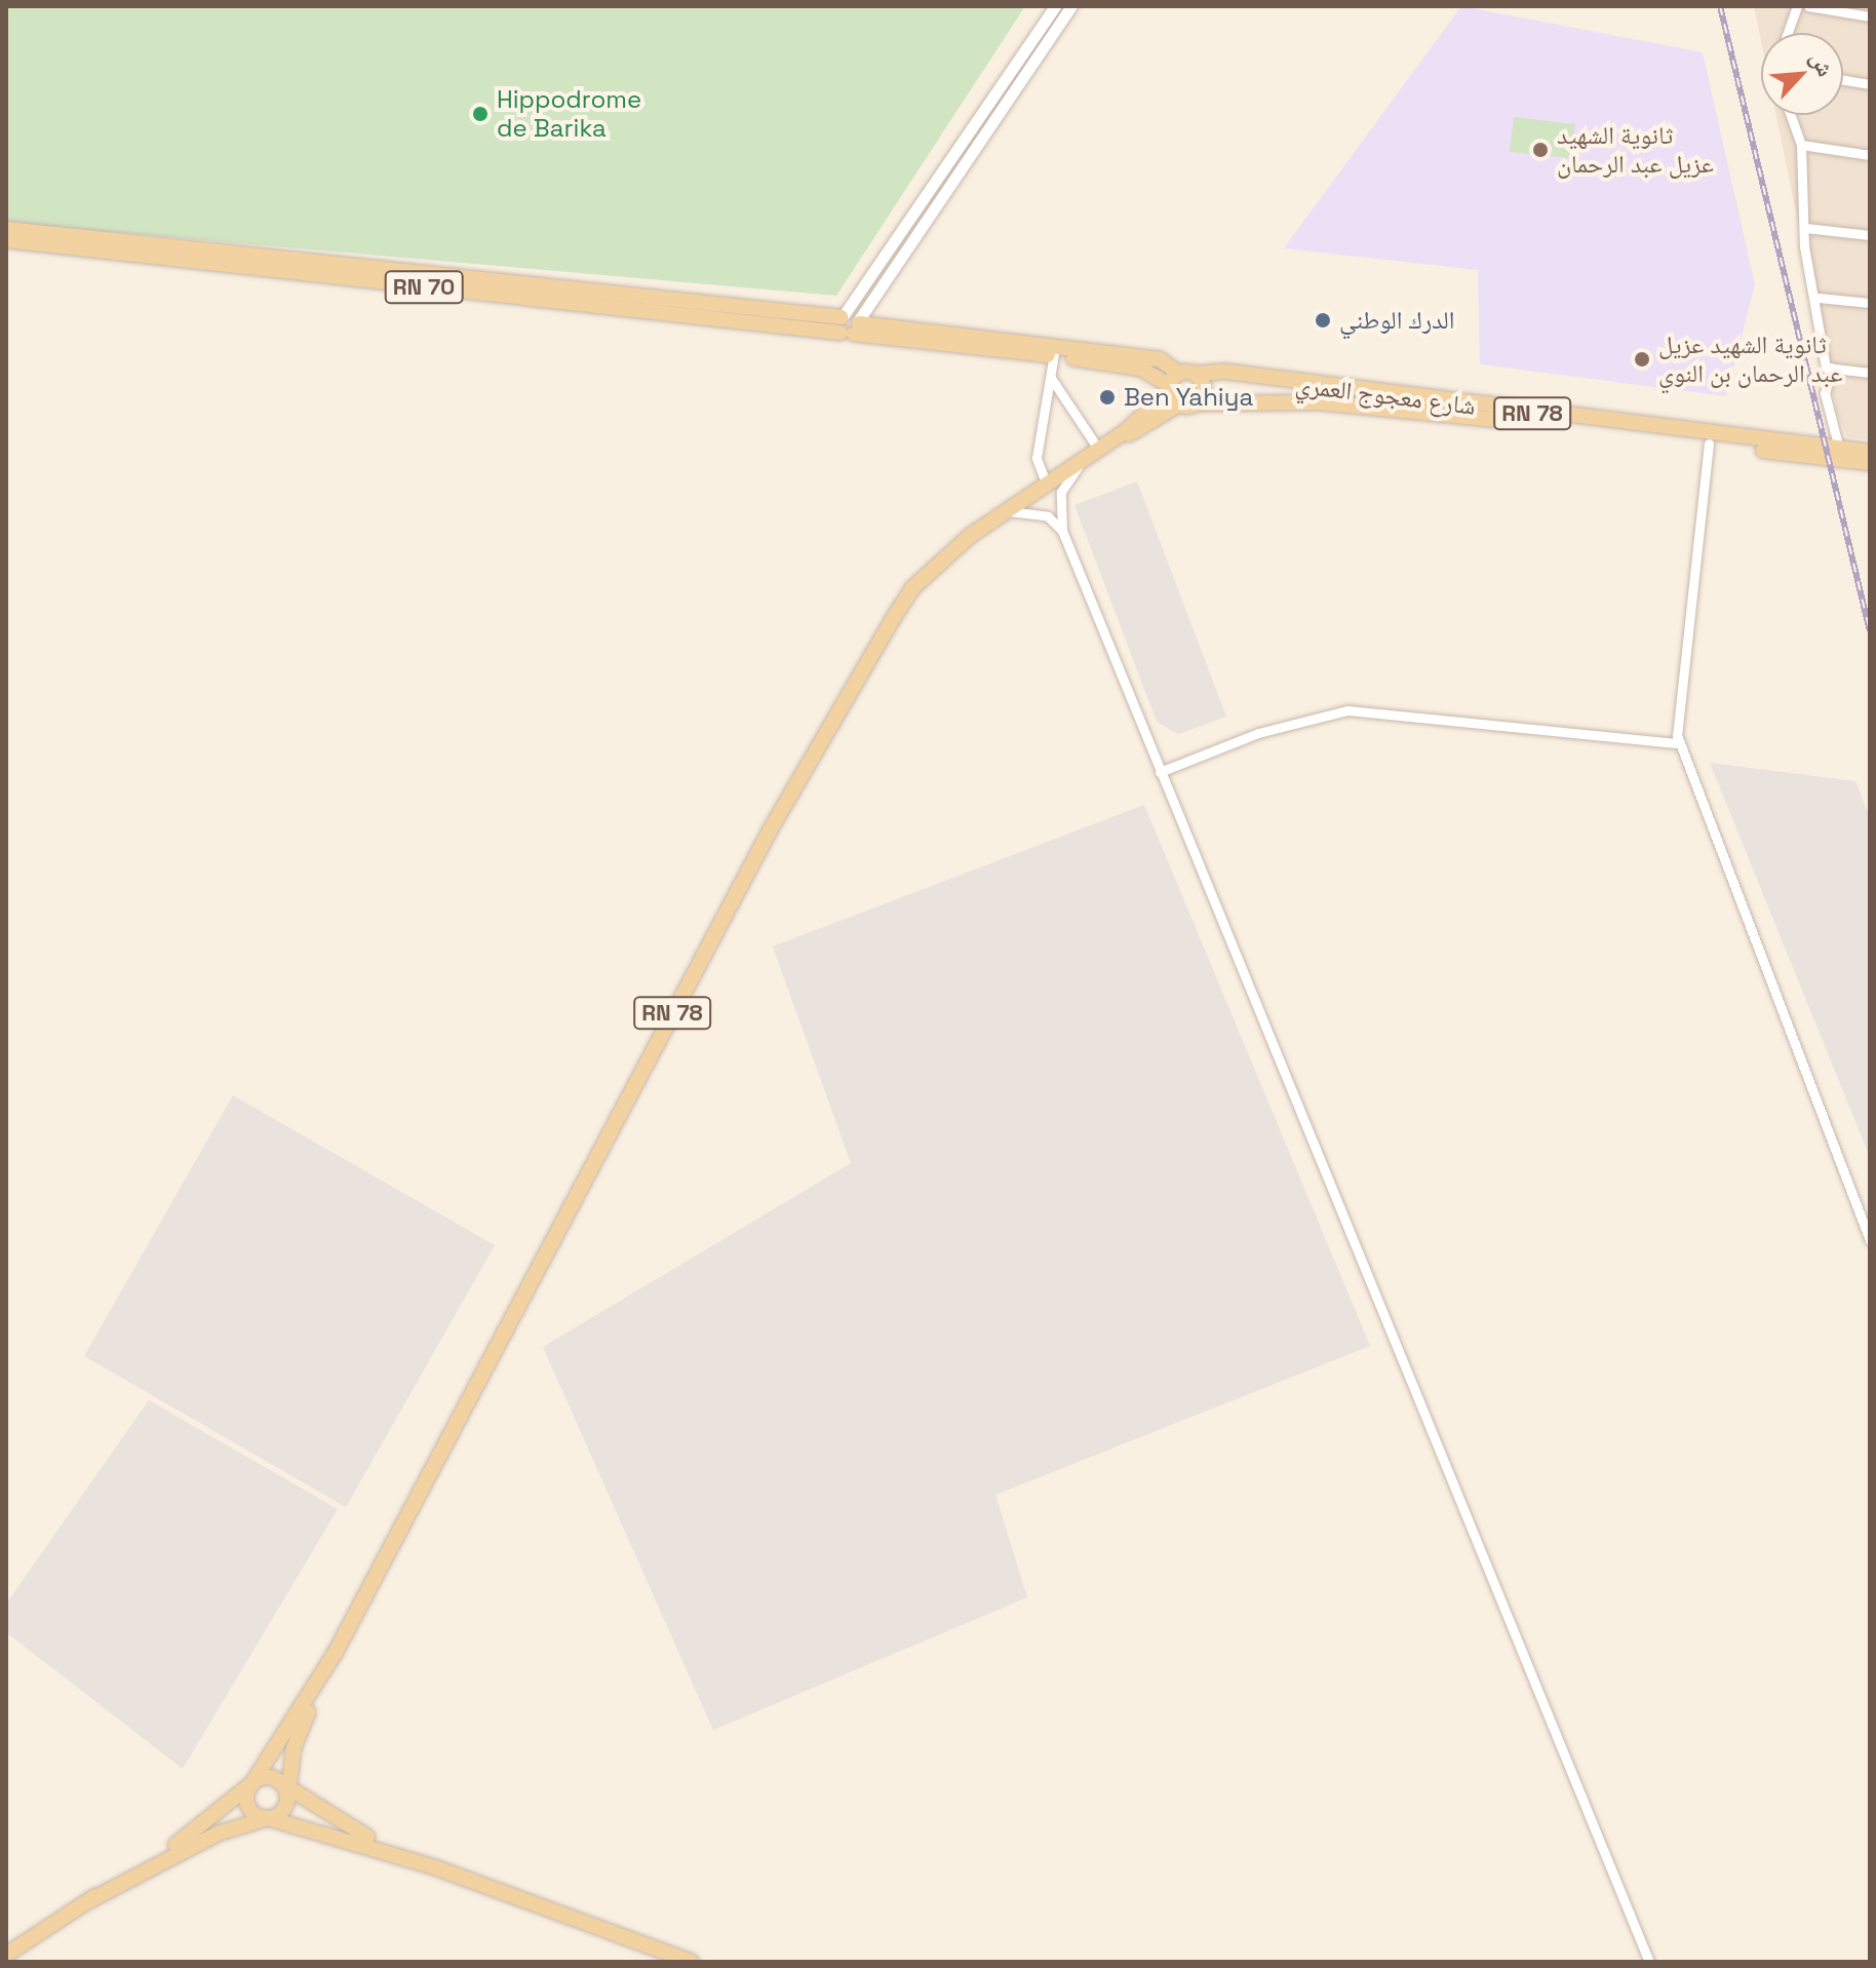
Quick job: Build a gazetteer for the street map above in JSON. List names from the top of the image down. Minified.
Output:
{"streets":{"main road":["RN 70","شارع معجوج العمري","RN 78"]},"crossings":[["RN 70","شارع معجوج العمري"],["RN 70","RN 78"],["شارع معجوج العمري","RN 78"]],"places":["Hippodrome de Barika","ثانوية الشهيد عزيل عبد الرحمان","الدرك الوطني","ثانوية الشهيد عزيل عبد الرحمان بن النوي","Ben Yahiya"],"north":"top right"}
